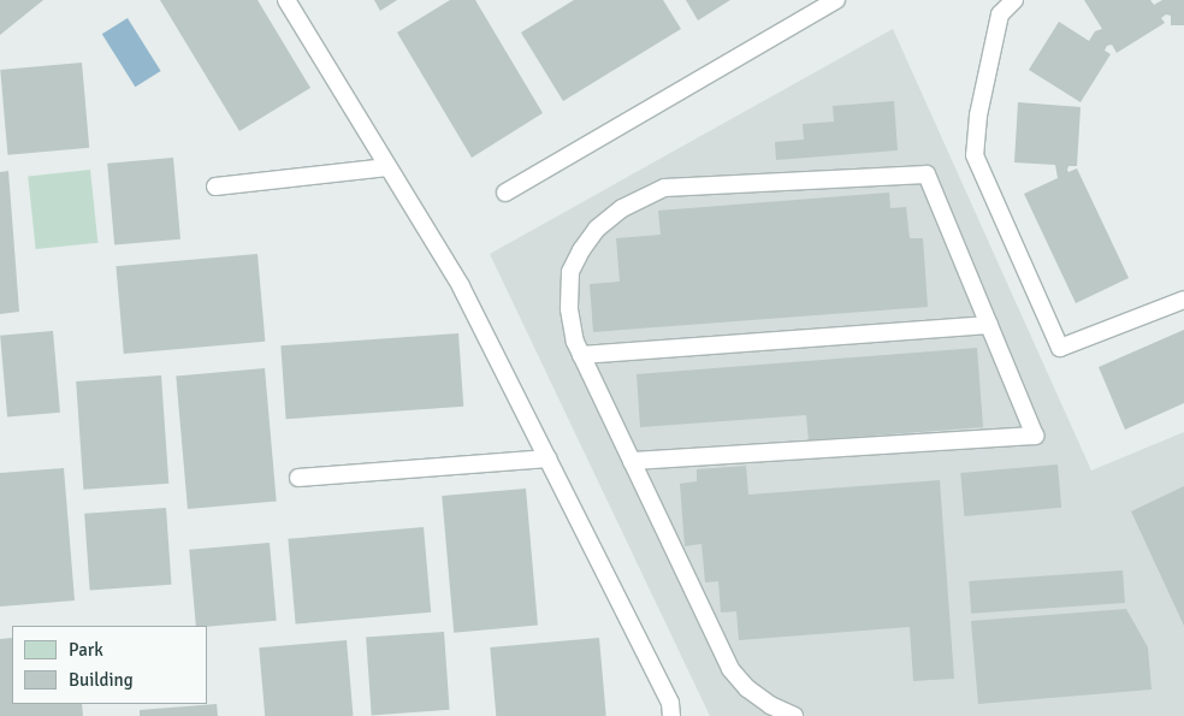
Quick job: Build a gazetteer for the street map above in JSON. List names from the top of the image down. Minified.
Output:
{"legend":["Park","Building"]}
